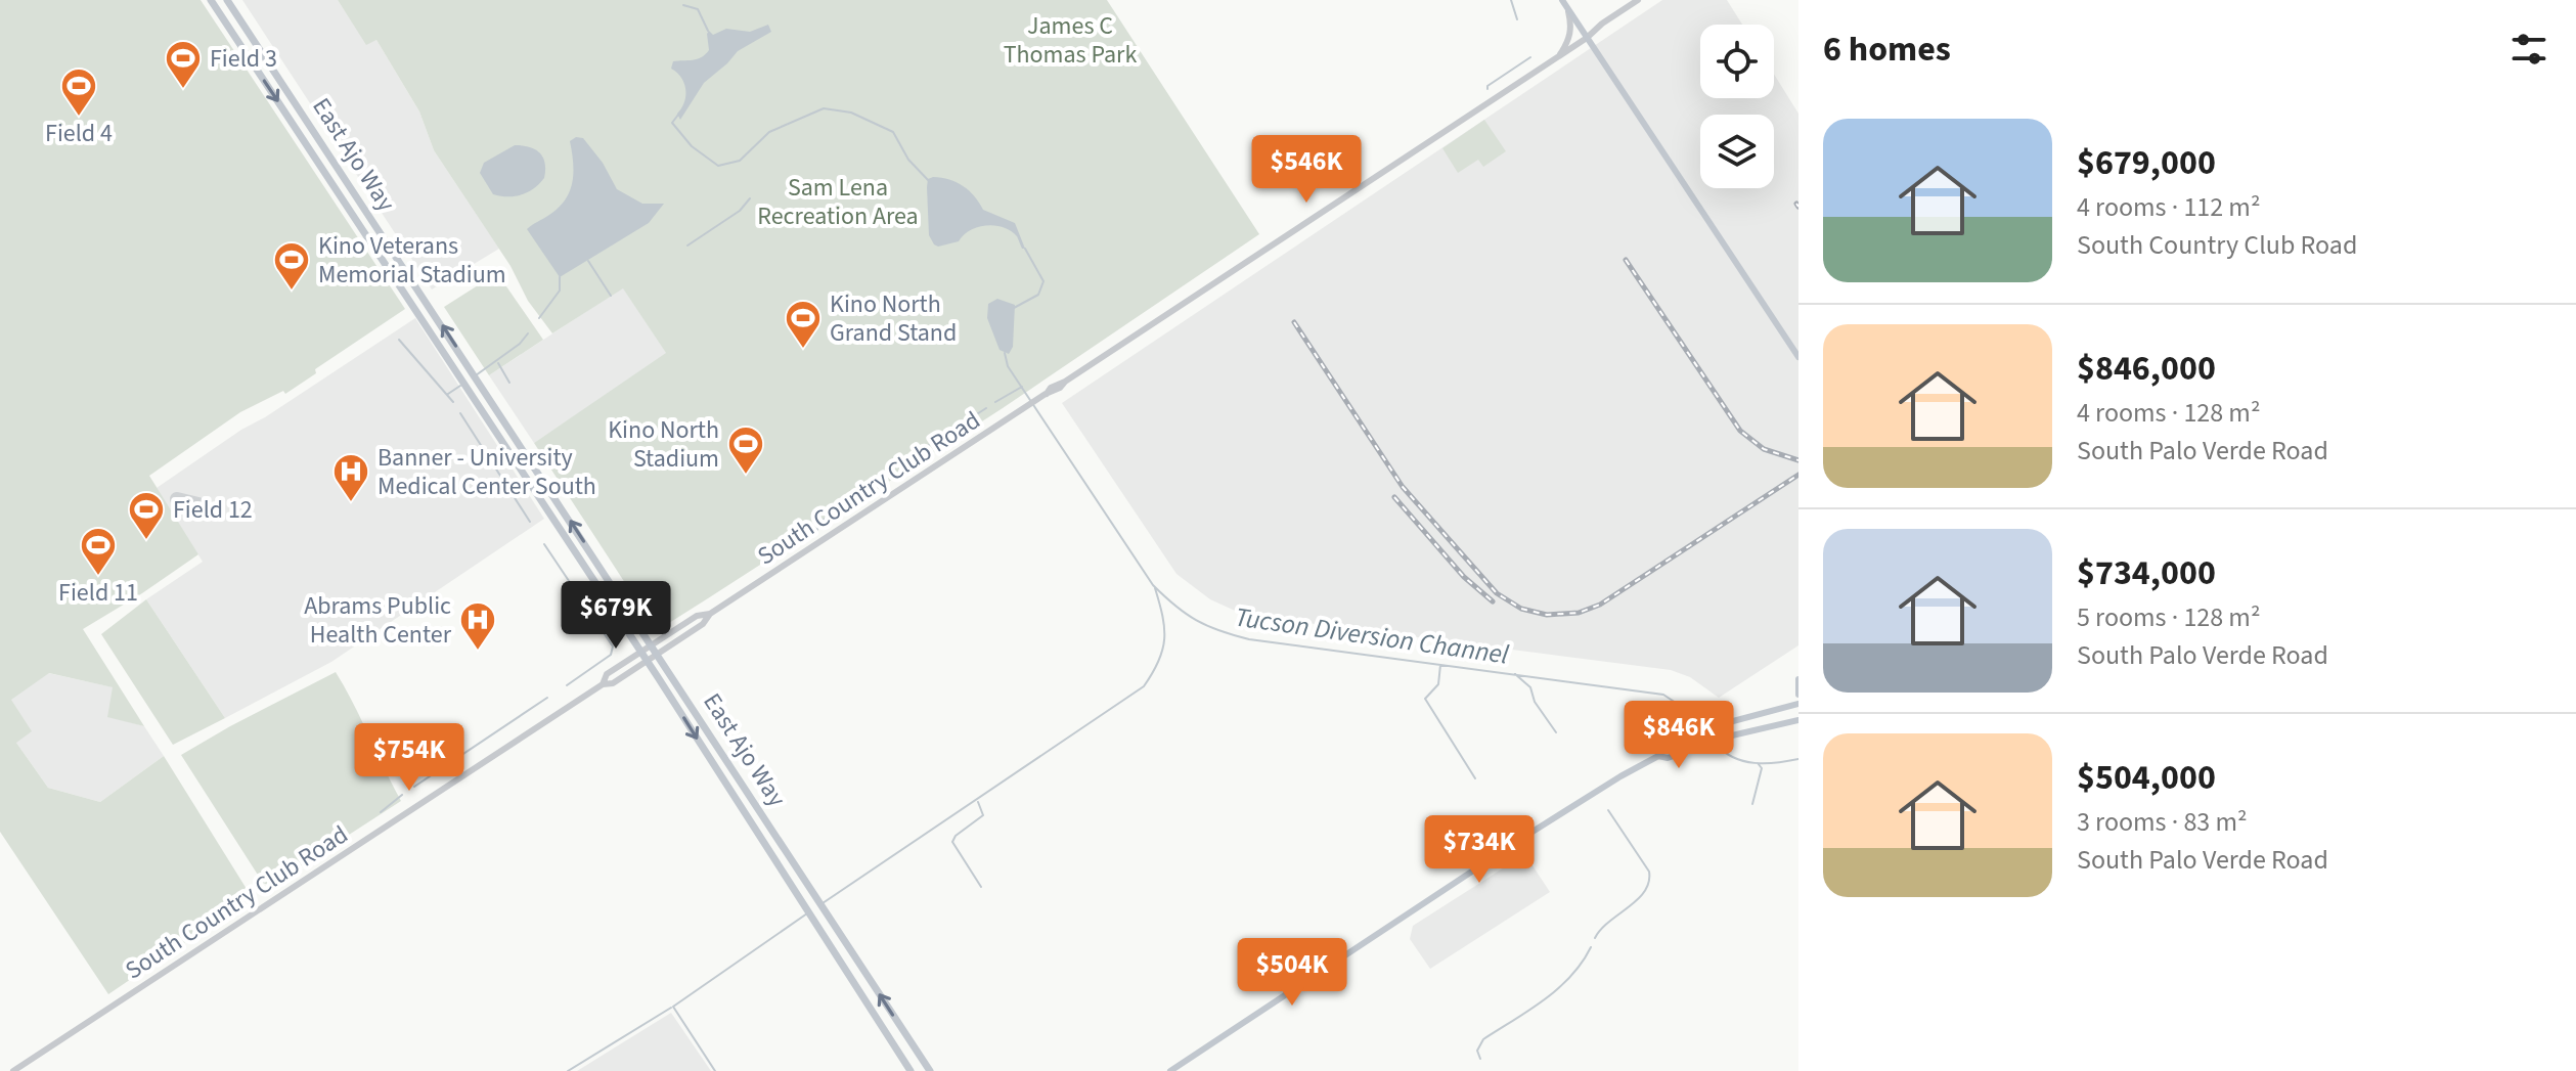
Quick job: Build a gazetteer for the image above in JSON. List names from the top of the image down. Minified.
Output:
{"streets":{"main road":["East Ajo Way"],"street":["South Country Club Road"]},"crossings":[["East Ajo Way","South Country Club Road"]],"water":["Tucson Diversion Channel"],"parks":["James C Thomas Park","Sam Lena Recreation Area"],"places":{"sports":["Field 3","Field 4","Kino Veterans Memorial Stadium","Kino North Grand Stand","Kino North Stadium","Field 12","Field 11"],"hospital":["Banner - University Medical Center South","Abrams Public Health Center"]},"page":{"heading":"6 homes","list":[{"name":"$679,000","note":"4 rooms · 112 m² · South Country Club Road"},{"name":"$846,000","note":"4 rooms · 128 m² · South Palo Verde Road"},{"name":"$734,000","note":"5 rooms · 128 m² · South Palo Verde Road"},{"name":"$504,000","note":"3 rooms · 83 m² · South Palo Verde Road"}],"price":["$546K","$679K","$846K","$754K","$734K","$504K"]}}
